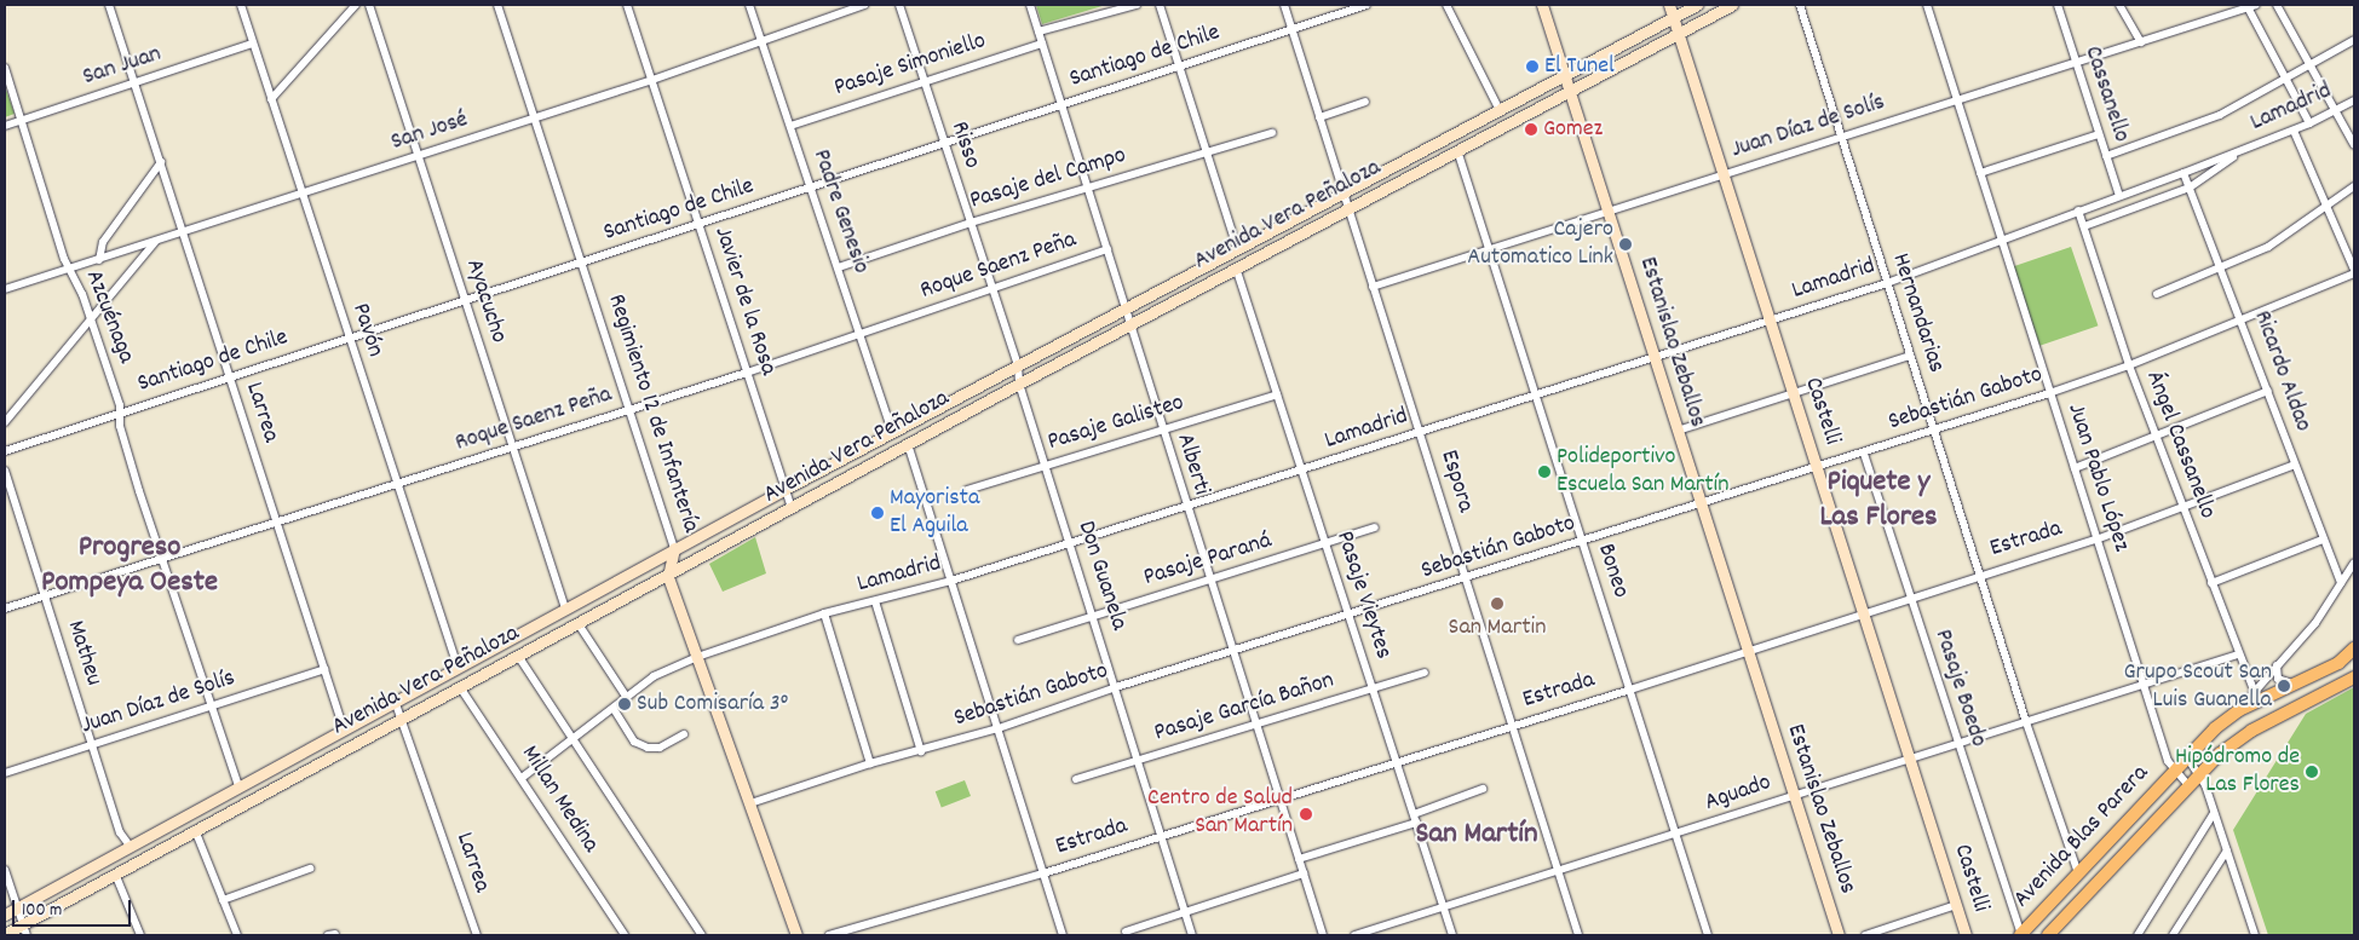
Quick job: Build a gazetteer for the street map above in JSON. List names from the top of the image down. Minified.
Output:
{"streets":{"main road":["Avenida Vera Peñaloza","Estanislao Zeballos","Castelli","Regimiento 12 de Infantería","Avenida Blas Parera"],"street":["Santiago de Chile","Pasaje Simoniello","San Juan","Cassanello","Lamadrid","Juan Díaz de Solís","San José","Risso","Pasaje del Campo","Padre Genesio","Roque Saenz Peña","Ayacucho","Javier de la Rosa","Hernandarias","Azcuénaga","Pavón","Ricardo Aldao","Sebastián Gaboto","Larrea","Pasaje Galisteo","Ángel Cassanello","Alberti","Juan Pablo López","Espora","Estrada","Pasaje Paraná","Boneo","Don Guanela","Pasaje Vieytes","Matheu","Pasaje Boedo","Pasaje García Bañon","Aguado","Millan Medina"]},"crossings":[["Santiago de Chile","Risso"],["Santiago de Chile","Padre Genesio"],["Santiago de Chile","Ayacucho"],["Santiago de Chile","Javier de la Rosa"],["Santiago de Chile","Azcuénaga"],["Santiago de Chile","Pavón"],["Santiago de Chile","Larrea"],["Santiago de Chile","Regimiento 12 de Infantería"],["Santiago de Chile","Alberti"],["Santiago de Chile","Espora"],["Pasaje Simoniello","Risso"],["Pasaje Simoniello","Padre Genesio"],["Pasaje Simoniello","Alberti"],["San Juan","Azcuénaga"],["San Juan","Pavón"],["San Juan","Larrea"],["Cassanello","Lamadrid"],["Cassanello","Juan Díaz de Solís"],["Lamadrid","Hernandarias"],["Lamadrid","Estanislao Zeballos"],["Lamadrid","Ricardo Aldao"],["Lamadrid","Castelli"],["Lamadrid","Ángel Cassanello"],["Lamadrid","Alberti"],["Lamadrid","Juan Pablo López"],["Lamadrid","Espora"],["Lamadrid","Boneo"],["Lamadrid","Don Guanela"],["Lamadrid","Pasaje Vieytes"],["Lamadrid","Millan Medina"],["Juan Díaz de Solís","Hernandarias"],["Juan Díaz de Solís","Azcuénaga"],["Juan Díaz de Solís","Estanislao Zeballos"],["Juan Díaz de Solís","Castelli"],["Juan Díaz de Solís","Larrea"],["Juan Díaz de Solís","Juan Pablo López"],["Juan Díaz de Solís","Espora"],["Juan Díaz de Solís","Boneo"],["Juan Díaz de Solís","Matheu"],["San José","Padre Genesio"],["San José","Ayacucho"],["San José","Javier de la Rosa"],["San José","Azcuénaga"],["San José","Pavón"],["San José","Larrea"],["San José","Regimiento 12 de Infantería"],["Risso","Pasaje del Campo"],["Risso","Avenida Vera Peñaloza"],["Risso","Roque Saenz Peña"],["Risso","Don Guanela"],["Pasaje del Campo","Padre Genesio"],["Pasaje del Campo","Alberti"],["Padre Genesio","Avenida Vera Peñaloza"],["Padre Genesio","Roque Saenz Peña"],["Avenida Vera Peñaloza","Ayacucho"],["Avenida Vera Peñaloza","Javier de la Rosa"],["Avenida Vera Peñaloza","Azcuénaga"],["Avenida Vera Peñaloza","Pavón"],["Avenida Vera Peñaloza","Estanislao Zeballos"],["Avenida Vera Peñaloza","Castelli"],["Avenida Vera Peñaloza","Larrea"],["Avenida Vera Peñaloza","Regimiento 12 de Infantería"],["Avenida Vera Peñaloza","Alberti"],["Avenida Vera Peñaloza","Espora"],["Avenida Vera Peñaloza","Boneo"],["Avenida Vera Peñaloza","Don Guanela"],["Avenida Vera Peñaloza","Pasaje Vieytes"],["Avenida Vera Peñaloza","Matheu"],["Avenida Vera Peñaloza","Millan Medina"],["Roque Saenz Peña","Ayacucho"],["Roque Saenz Peña","Javier de la Rosa"],["Roque Saenz Peña","Azcuénaga"],["Roque Saenz Peña","Pavón"],["Roque Saenz Peña","Larrea"],["Roque Saenz Peña","Regimiento 12 de Infantería"],["Roque Saenz Peña","Alberti"],["Roque Saenz Peña","Matheu"],["Hernandarias","Sebastián Gaboto"],["Hernandarias","Estrada"],["Hernandarias","Aguado"],["Hernandarias","Avenida Blas Parera"],["Estanislao Zeballos","Sebastián Gaboto"],["Estanislao Zeballos","Estrada"],["Estanislao Zeballos","Aguado"],["Ricardo Aldao","Sebastián Gaboto"],["Ricardo Aldao","Estrada"],["Sebastián Gaboto","Castelli"],["Sebastián Gaboto","Ángel Cassanello"],["Sebastián Gaboto","Alberti"],["Sebastián Gaboto","Juan Pablo López"],["Sebastián Gaboto","Espora"],["Sebastián Gaboto","Boneo"],["Sebastián Gaboto","Don Guanela"],["Sebastián Gaboto","Pasaje Vieytes"],["Sebastián Gaboto","Pasaje Boedo"],["Castelli","Estrada"],["Castelli","Aguado"],["Pasaje Galisteo","Alberti"],["Pasaje Galisteo","Don Guanela"],["Pasaje Galisteo","Pasaje Vieytes"],["Ángel Cassanello","Estrada"],["Ángel Cassanello","Aguado"],["Alberti","Estrada"],["Alberti","Pasaje Paraná"],["Alberti","Pasaje García Bañon"],["Juan Pablo López","Estrada"],["Juan Pablo López","Aguado"],["Juan Pablo López","Avenida Blas Parera"],["Espora","Estrada"],["Espora","Aguado"],["Estrada","Boneo"],["Estrada","Don Guanela"],["Estrada","Pasaje Vieytes"],["Estrada","Pasaje Boedo"],["Pasaje Paraná","Don Guanela"],["Pasaje Paraná","Pasaje Vieytes"],["Boneo","Aguado"],["Don Guanela","Pasaje García Bañon"],["Pasaje Vieytes","Pasaje García Bañon"],["Pasaje Vieytes","Aguado"],["Pasaje Boedo","Aguado"],["Pasaje Boedo","Avenida Blas Parera"]],"districts":["Piquete y Las Flores","Progreso Pompeya Oeste","San Martín"],"places":["El Tunel","Gomez","Cajero Automatico Link","Polideportivo Escuela San Martín","Mayorista El Aguila","San Martin","Grupo Scout San Luis Guanella","Sub Comisaría 3°","Hipódromo de Las Flores","Centro de Salud San Martín"],"scale_bar":"100 m"}
